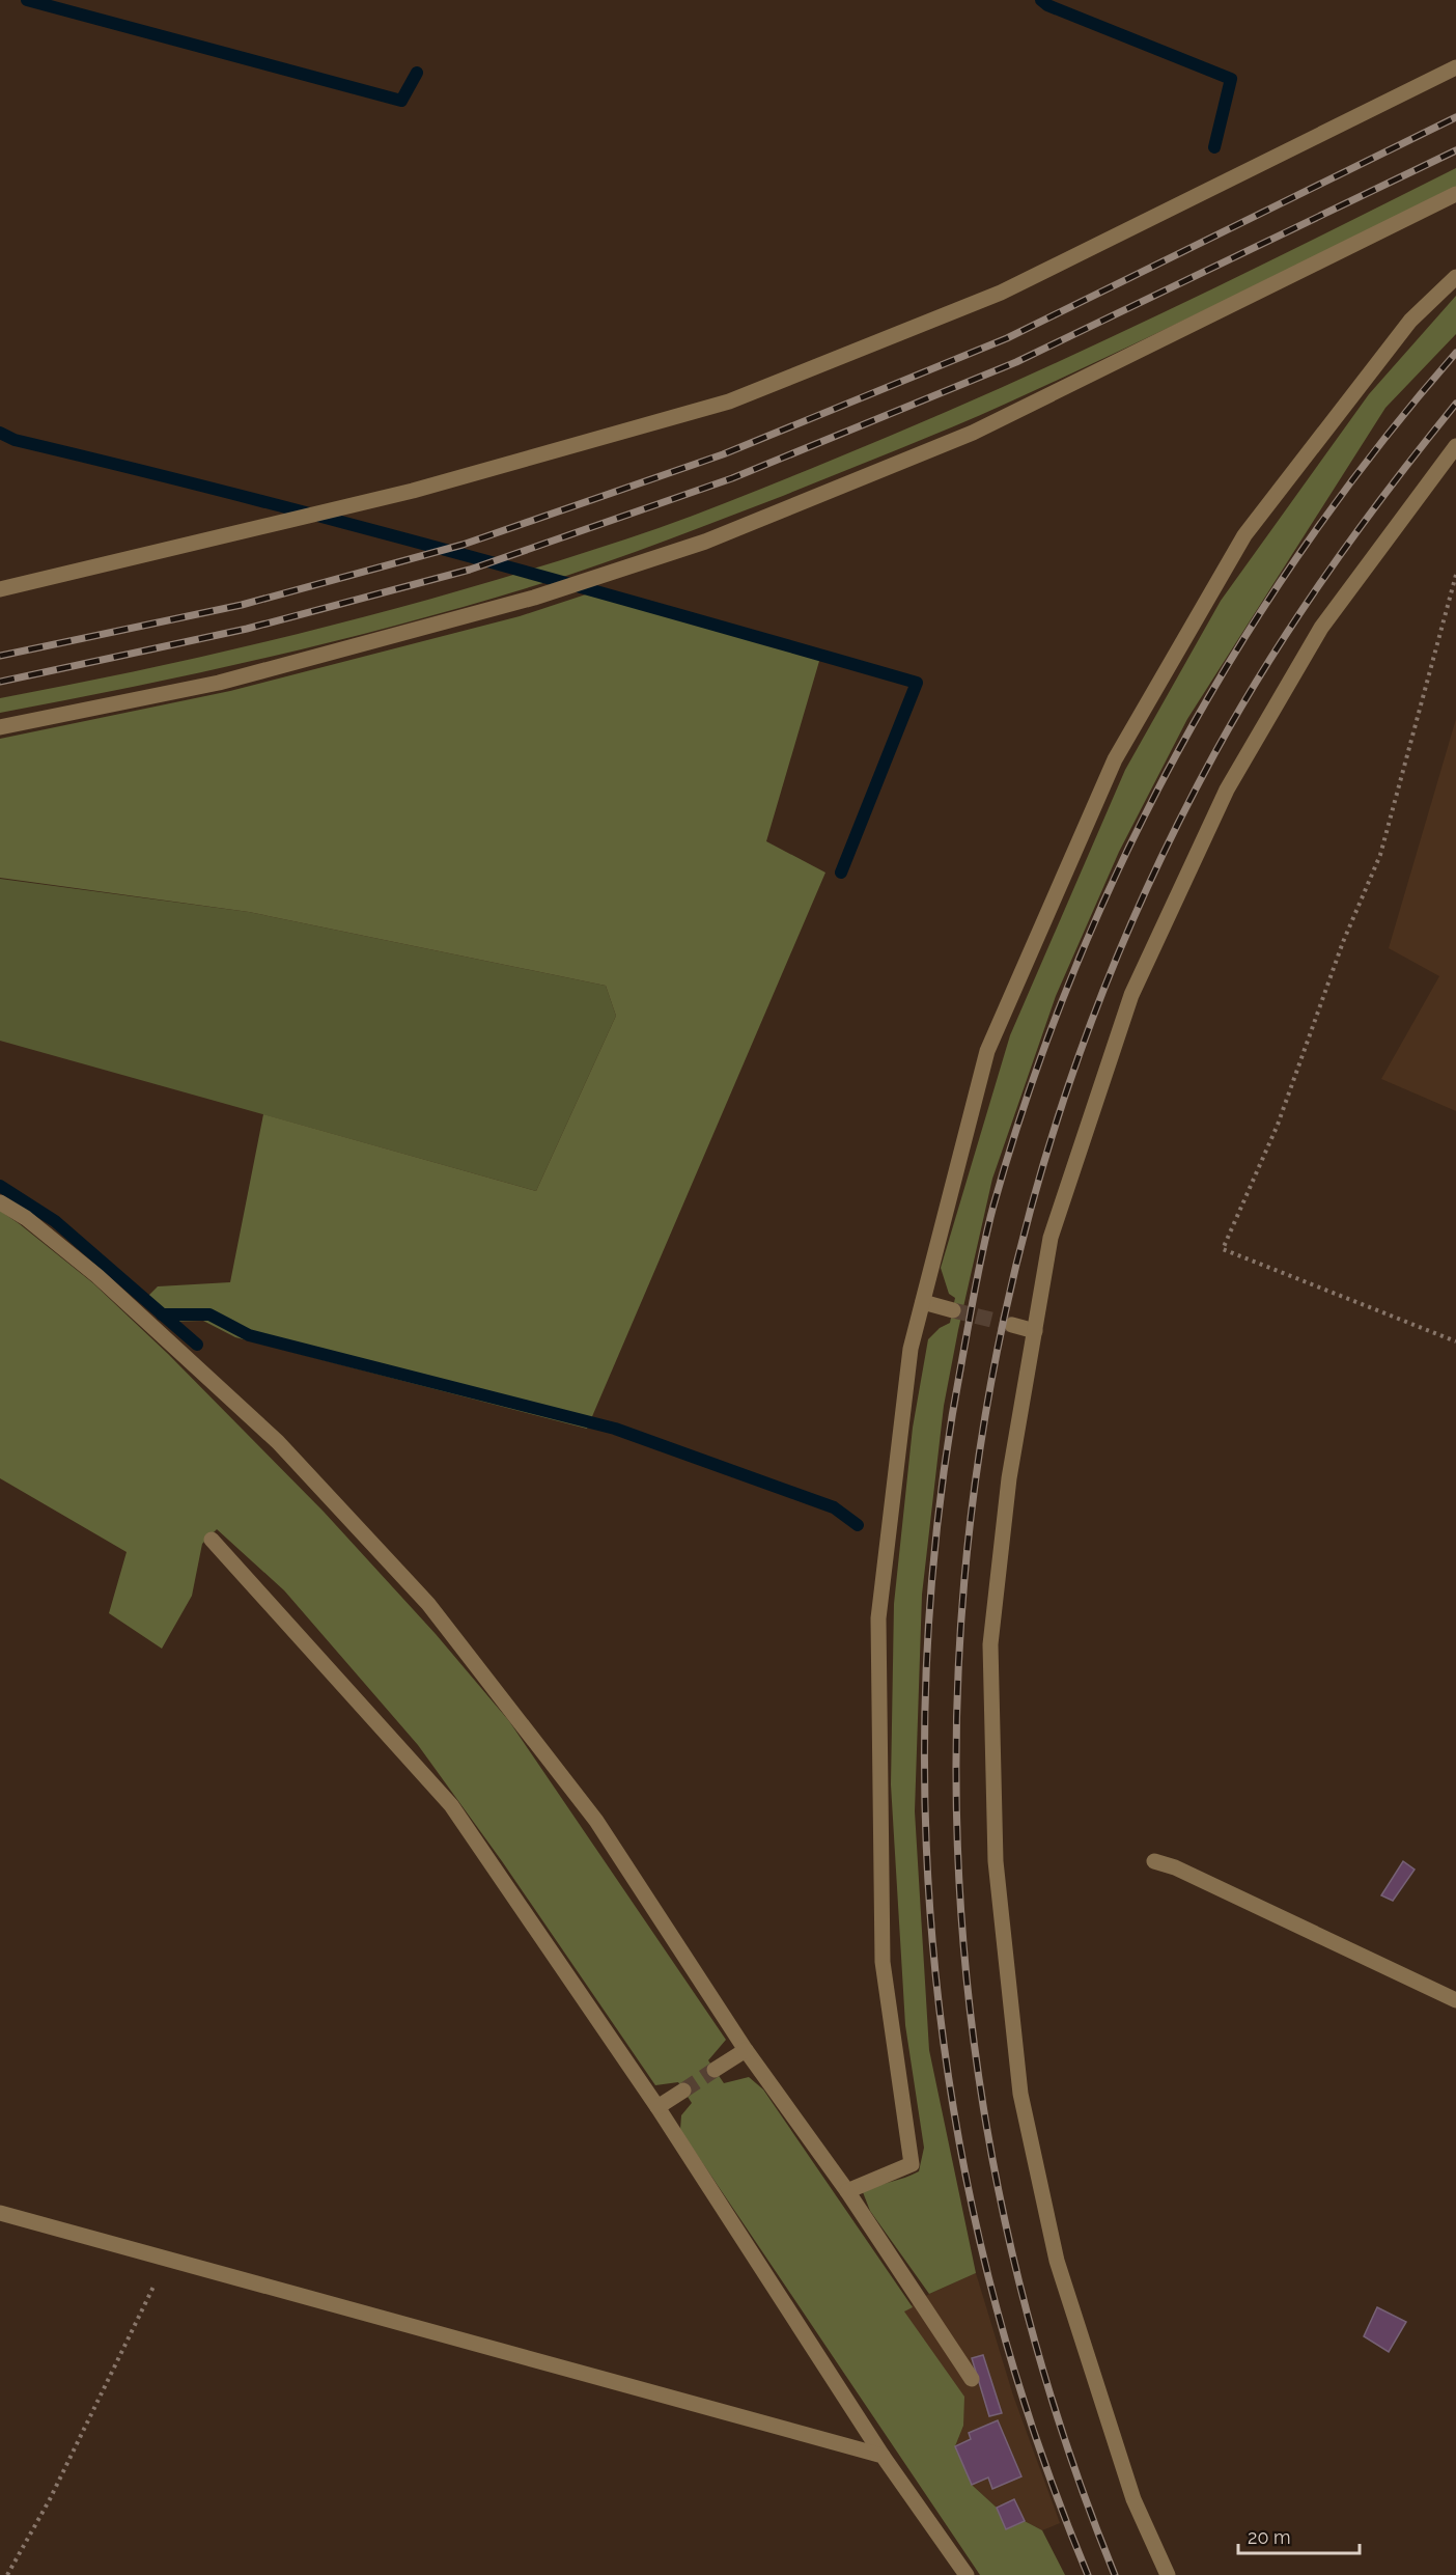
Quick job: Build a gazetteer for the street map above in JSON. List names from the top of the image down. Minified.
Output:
{"scale_bar":"20 m"}
